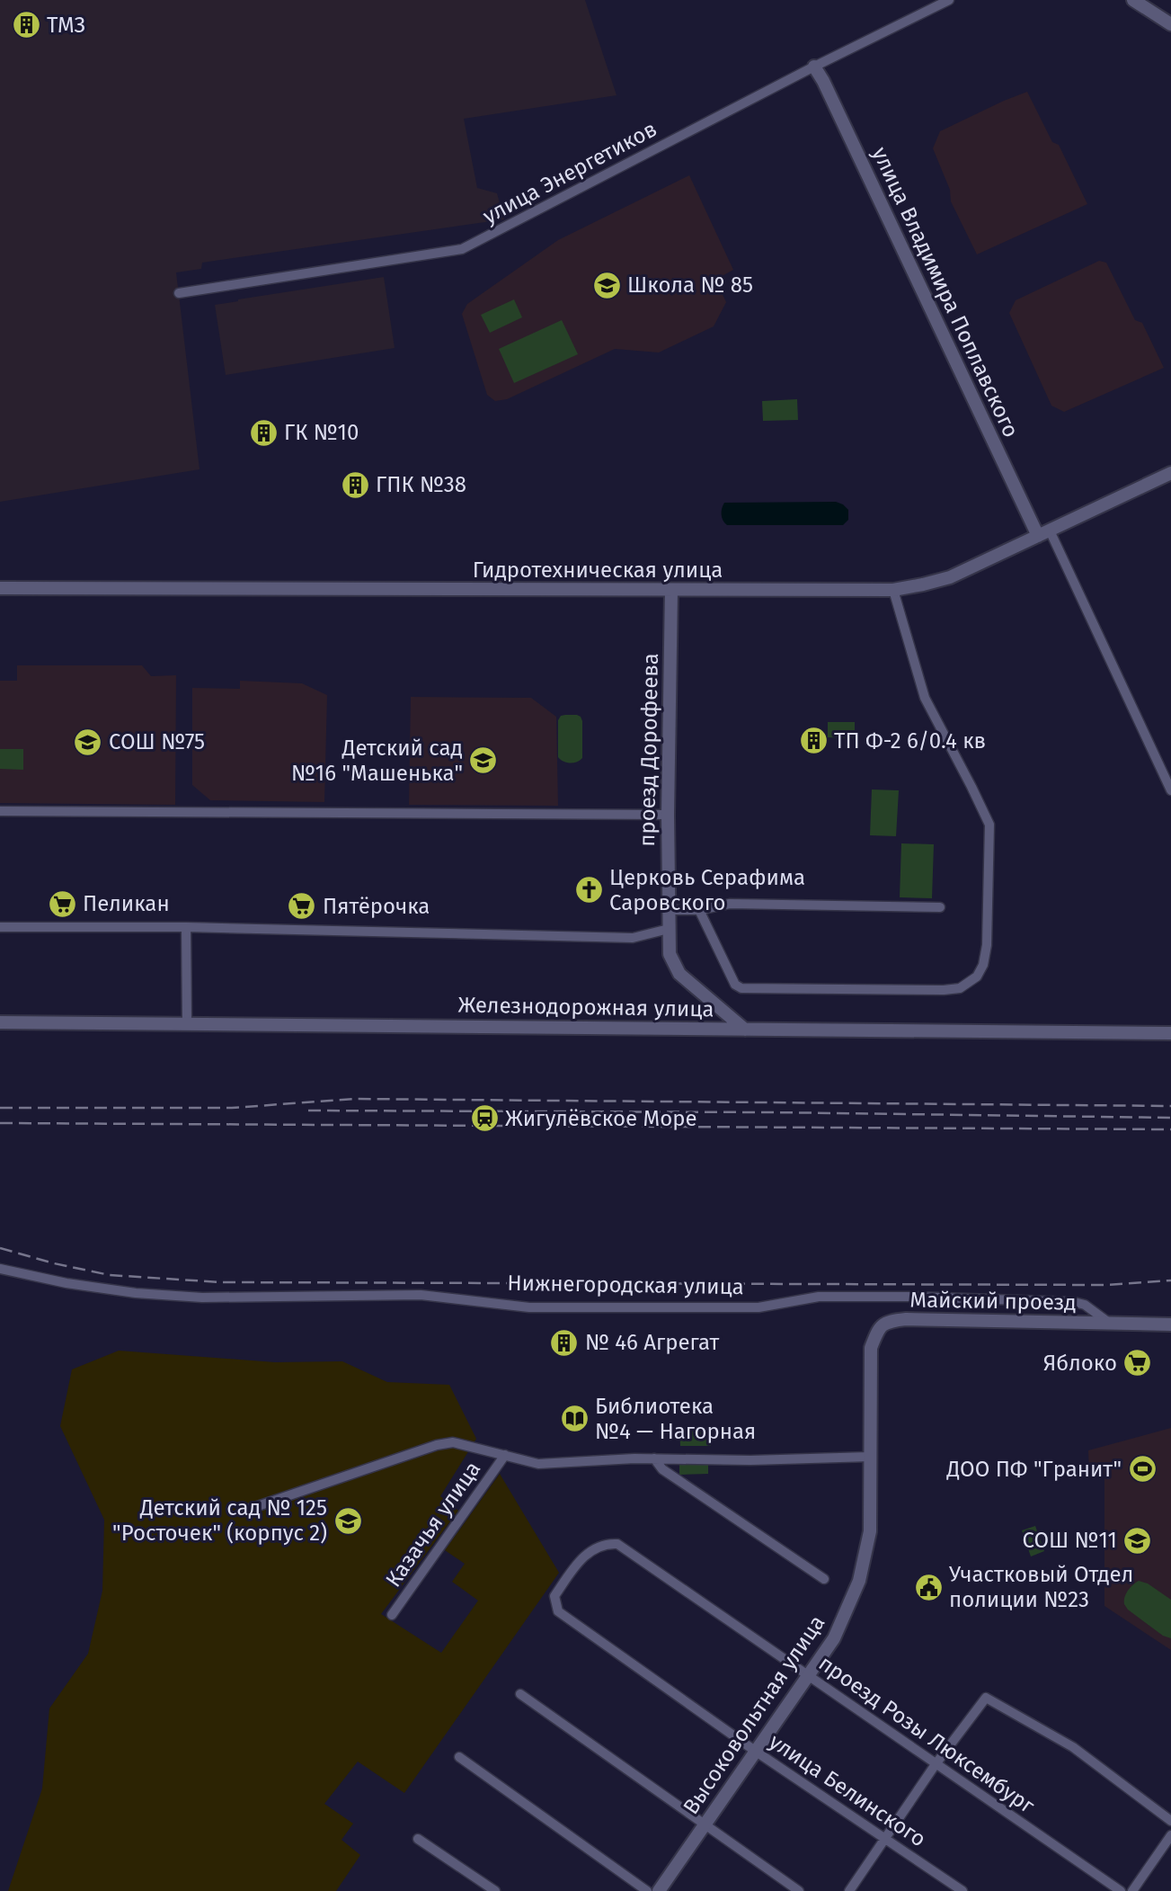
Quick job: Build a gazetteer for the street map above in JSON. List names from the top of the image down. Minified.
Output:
{"streets":{"main road":["улица Владимира Поплавского","Гидротехническая улица","проезд Дорофеева","Железнодорожная улица","Майский проезд","Высоковольтная улица"],"street":["улица Энергетиков","Нижнегородская улица","Казачья улица","проезд Розы Люксембург","улица Белинского"]},"crossings":[["улица Энергетиков","улица Владимира Поплавского"],["улица Владимира Поплавского","Гидротехническая улица"],["Гидротехническая улица","проезд Дорофеева"],["проезд Дорофеева","Железнодорожная улица"],["Нижнегородская улица","Майский проезд"],["Майский проезд","Высоковольтная улица"],["Высоковольтная улица","проезд Розы Люксембург"],["Высоковольтная улица","улица Белинского"],["проезд Розы Люксембург","улица Белинского"]],"places":{"building":["ТМЗ","ГК №10","ГПК №38","ТП Ф-2 6/0.4 кв","№ 46 Агрегат"],"school or university":["Школа № 85","СОШ №75","Детский сад №16 \"Машенька\"","Детский сад № 125 \"Росточек\" (корпус 2)","СОШ №11"],"church":["Церковь Серафима Саровского"],"supermarket":["Пеликан","Пятёрочка","Яблоко"],"station":["Жигулёвское Море"],"library":["Библиотека №4 — Нагорная"],"sports":["ДОО ПФ \"Гранит\""],"public building":["Участковый Отдел полиции №23"]}}
